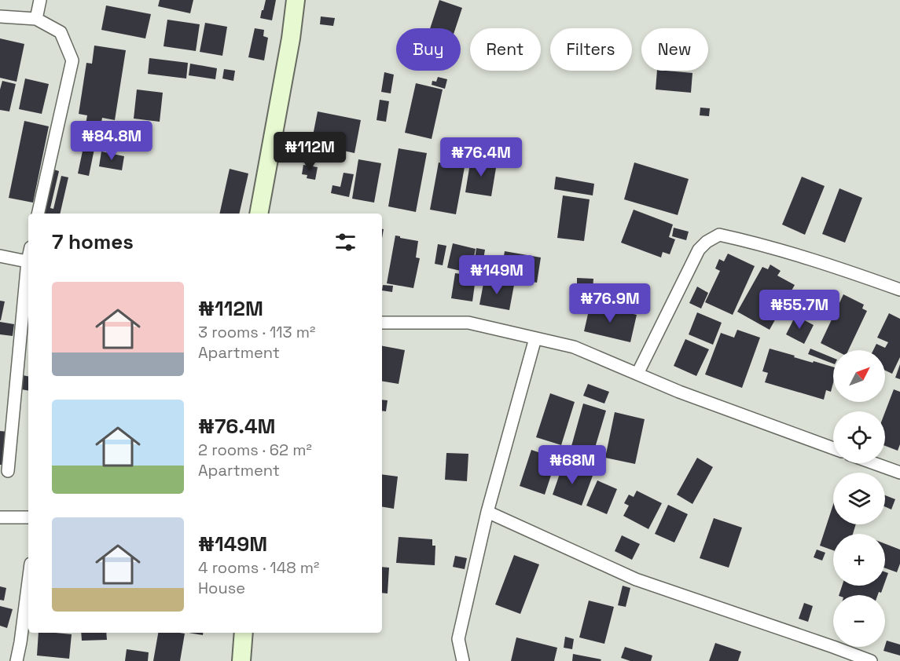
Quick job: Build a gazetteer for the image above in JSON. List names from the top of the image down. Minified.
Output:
{"north":"top right","page":{"chip":["Buy","Rent","Filters","New"],"price":["₦84.8M","₦112M","₦76.4M","₦149M","₦76.9M","₦55.7M","₦68M"],"heading":"7 homes","list":[{"name":"₦112M","note":"3 rooms · 113 m² · Apartment"},{"name":"₦76.4M","note":"2 rooms · 62 m² · Apartment"},{"name":"₦149M","note":"4 rooms · 148 m² · House"}],"map_buttons":["+","−"]}}
